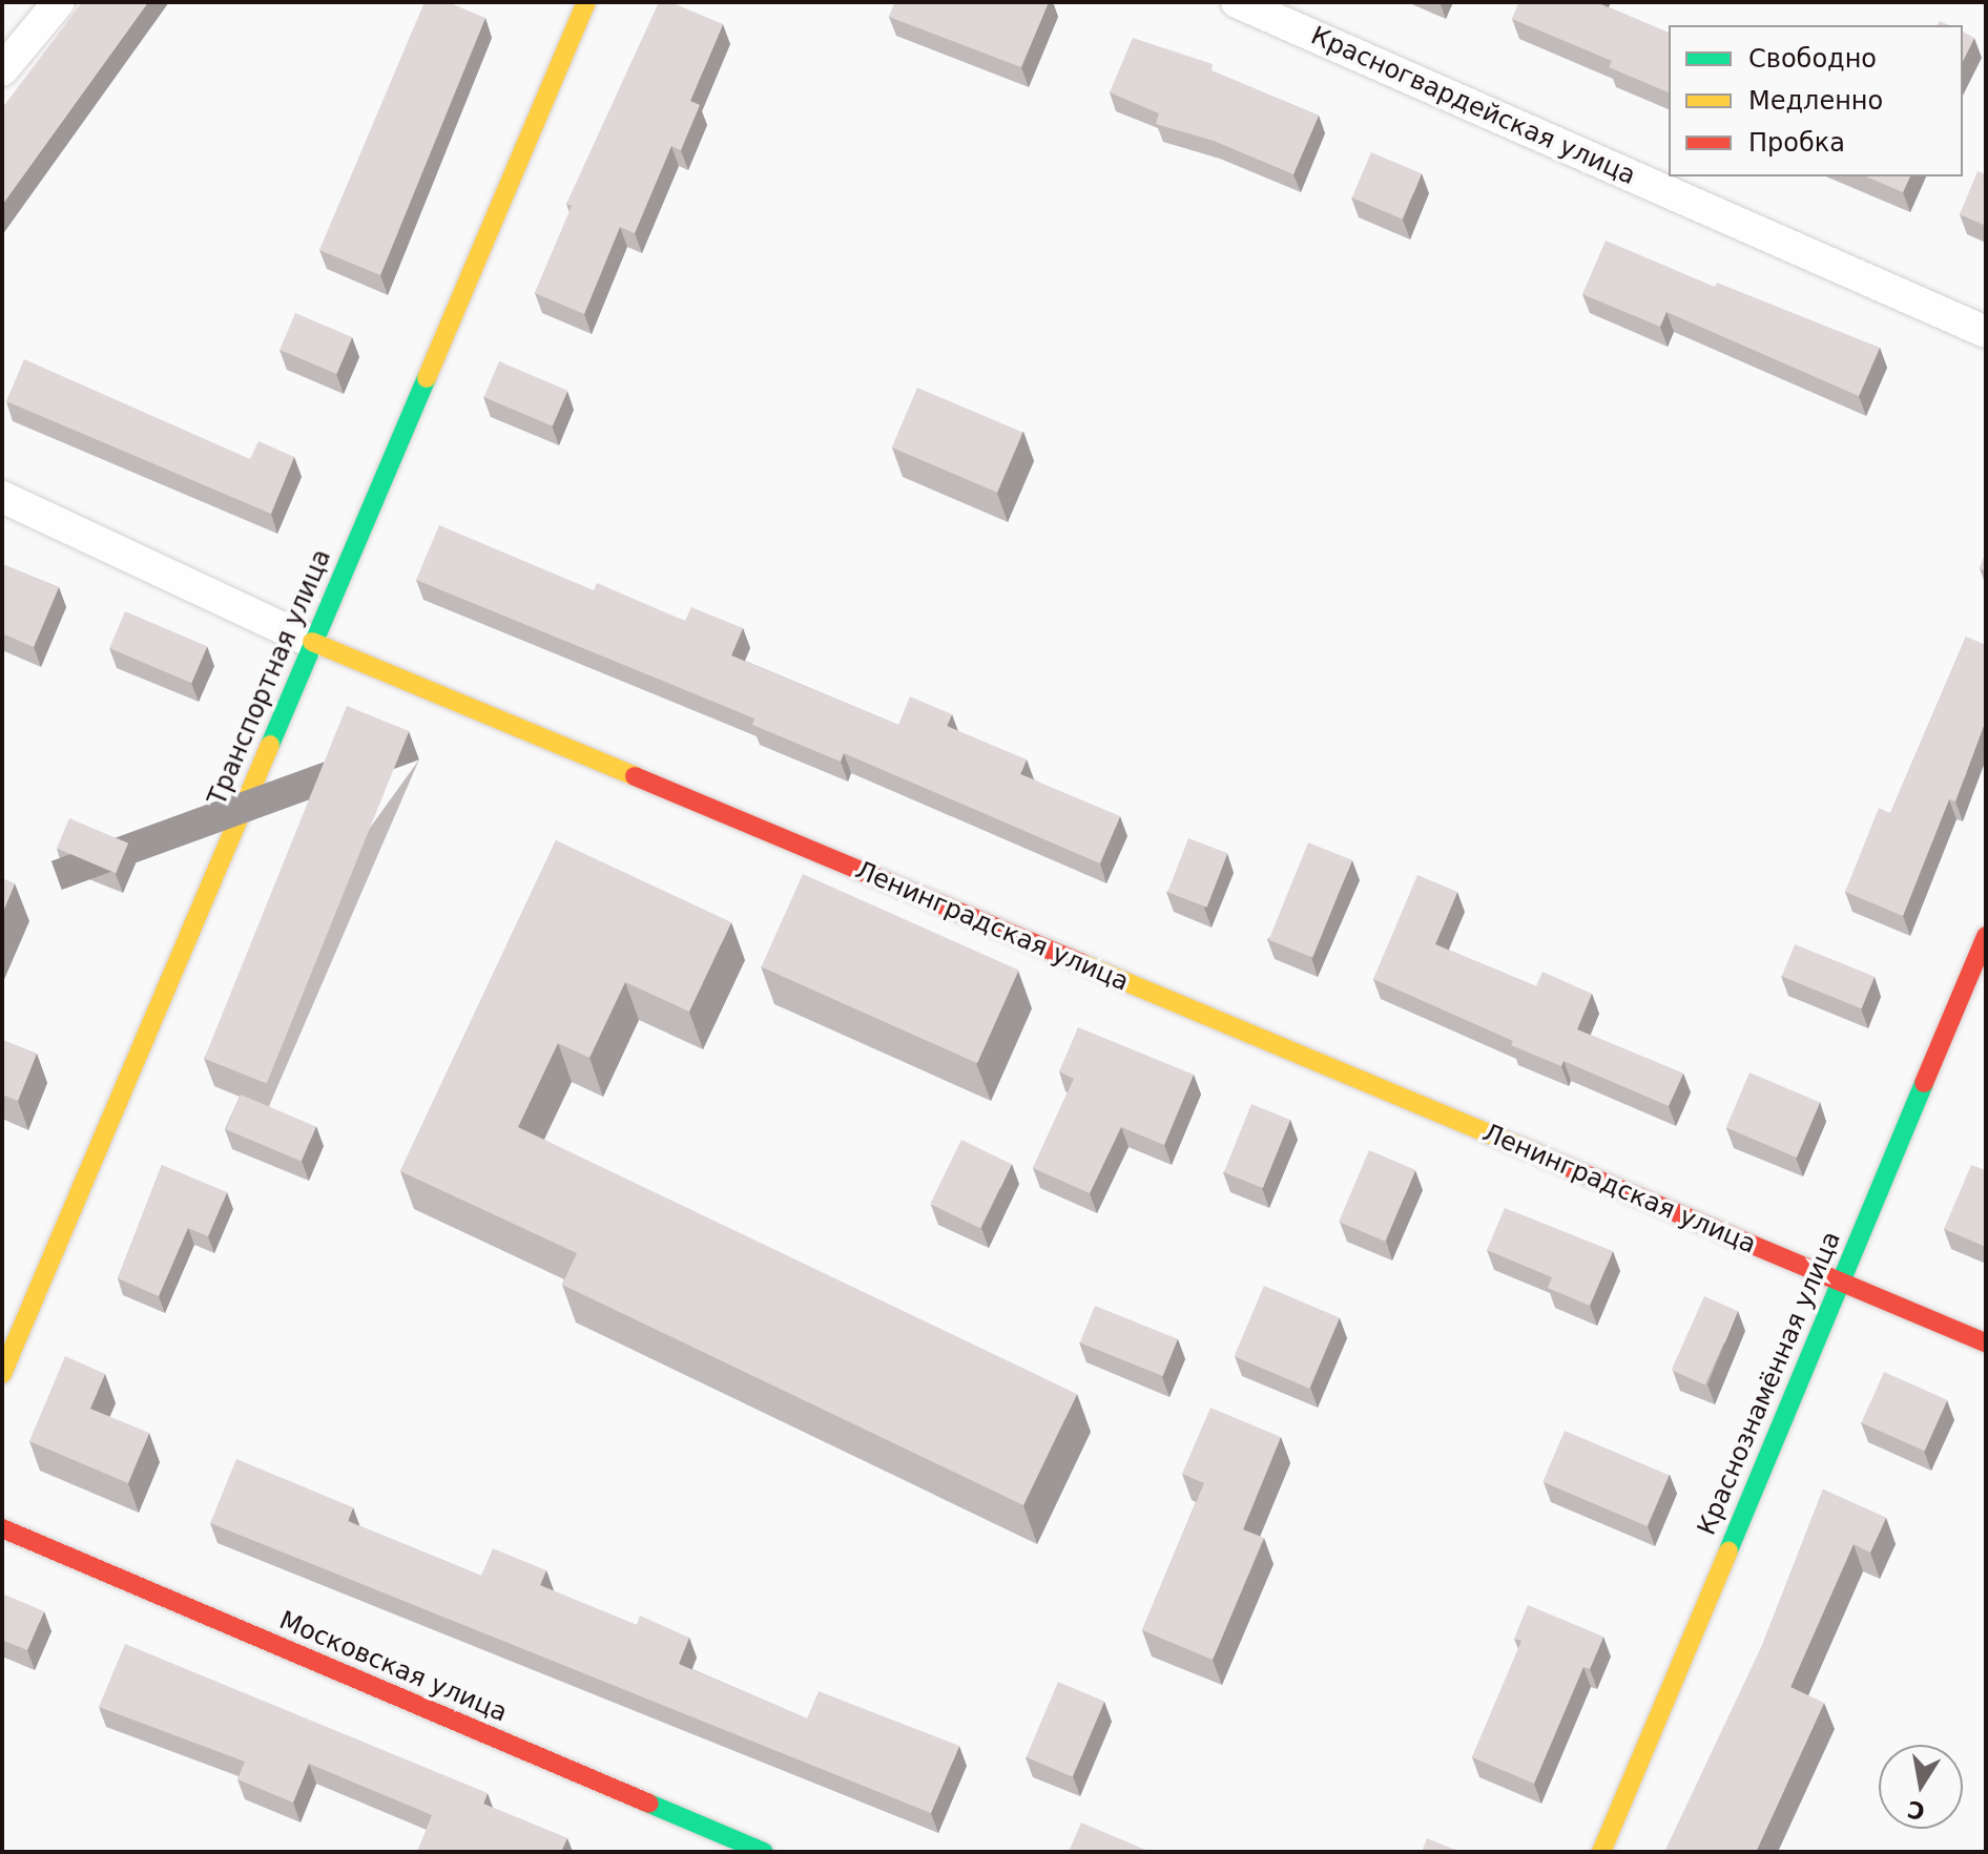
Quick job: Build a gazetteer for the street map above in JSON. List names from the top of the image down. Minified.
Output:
{"streets":{"street":["Красногвардейская улица","Транспортная улица","Ленинградская улица","Краснознамённая улица","Московская улица"]},"crossings":[["Транспортная улица","Ленинградская улица"],["Ленинградская улица","Краснознамённая улица"]],"legend":["Свободно","Медленно","Пробка"],"north":"bottom"}
